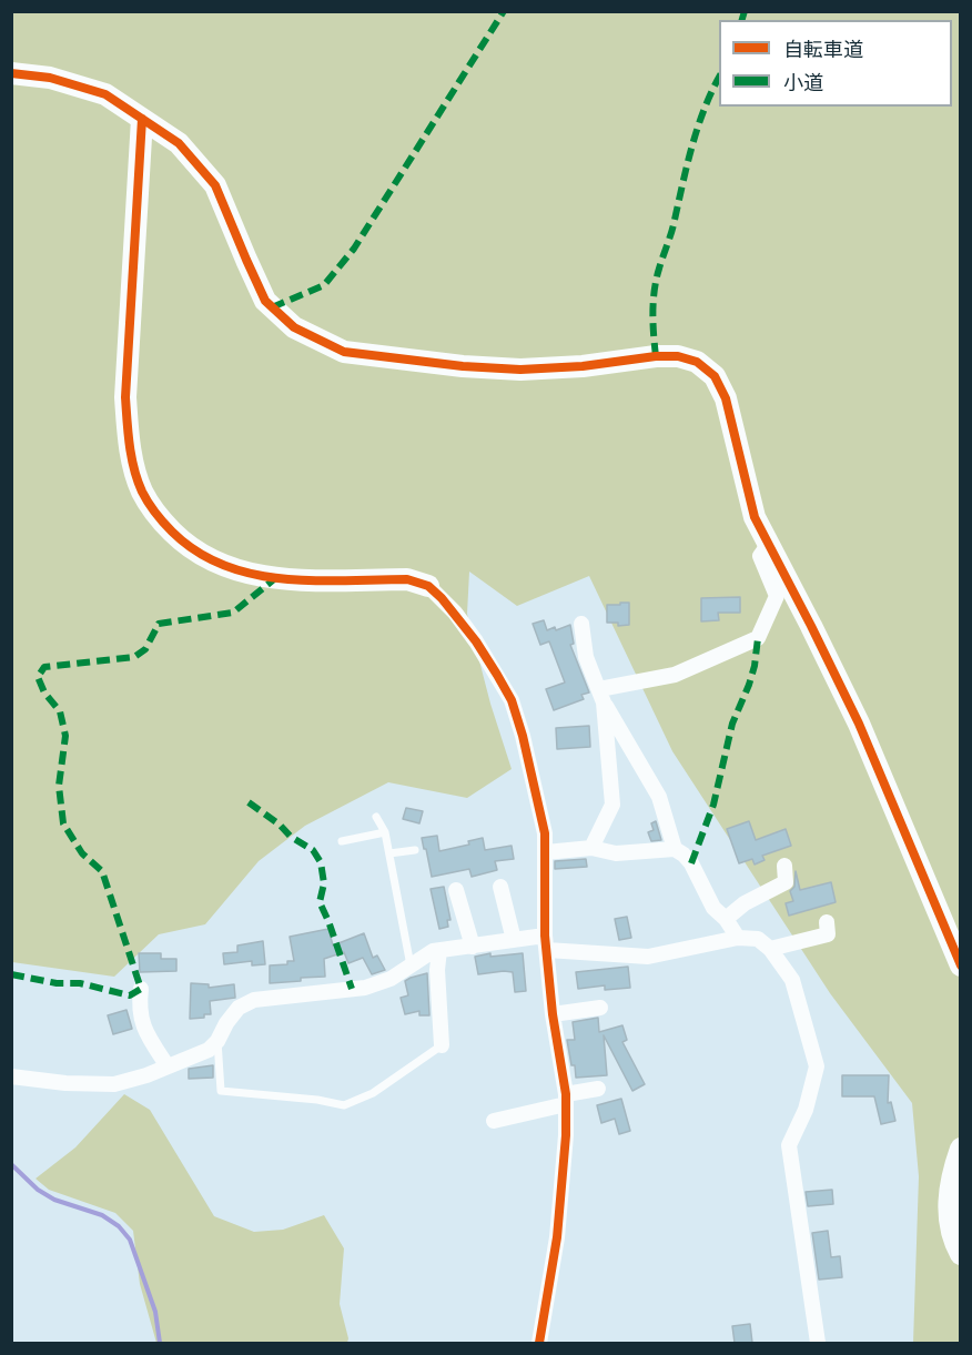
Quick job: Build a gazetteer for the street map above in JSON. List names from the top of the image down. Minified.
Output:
{"legend":["自転車道","小道"]}
